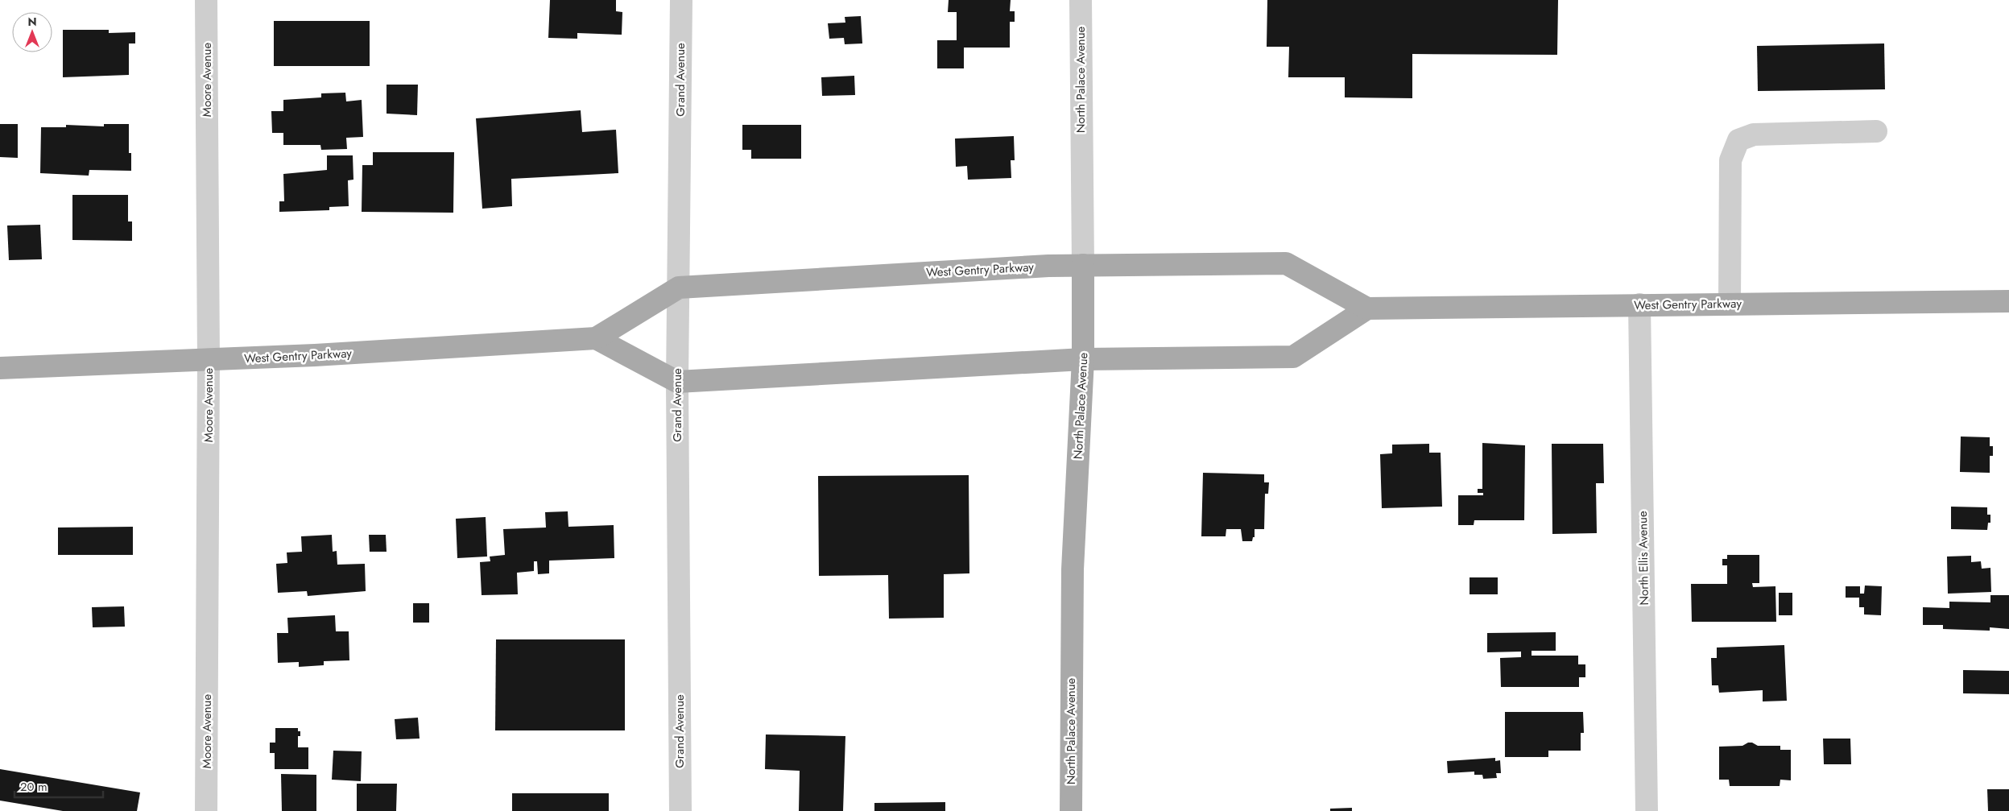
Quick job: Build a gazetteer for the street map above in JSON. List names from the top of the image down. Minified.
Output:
{"streets":{"main road":["North Palace Avenue","West Gentry Parkway"],"street":["Moore Avenue","Grand Avenue","North Ellis Avenue"]},"crossings":[["Moore Avenue","West Gentry Parkway"],["Grand Avenue","West Gentry Parkway"],["North Palace Avenue","West Gentry Parkway"],["West Gentry Parkway","North Ellis Avenue"]],"scale_bar":"20 m","north":"top"}
